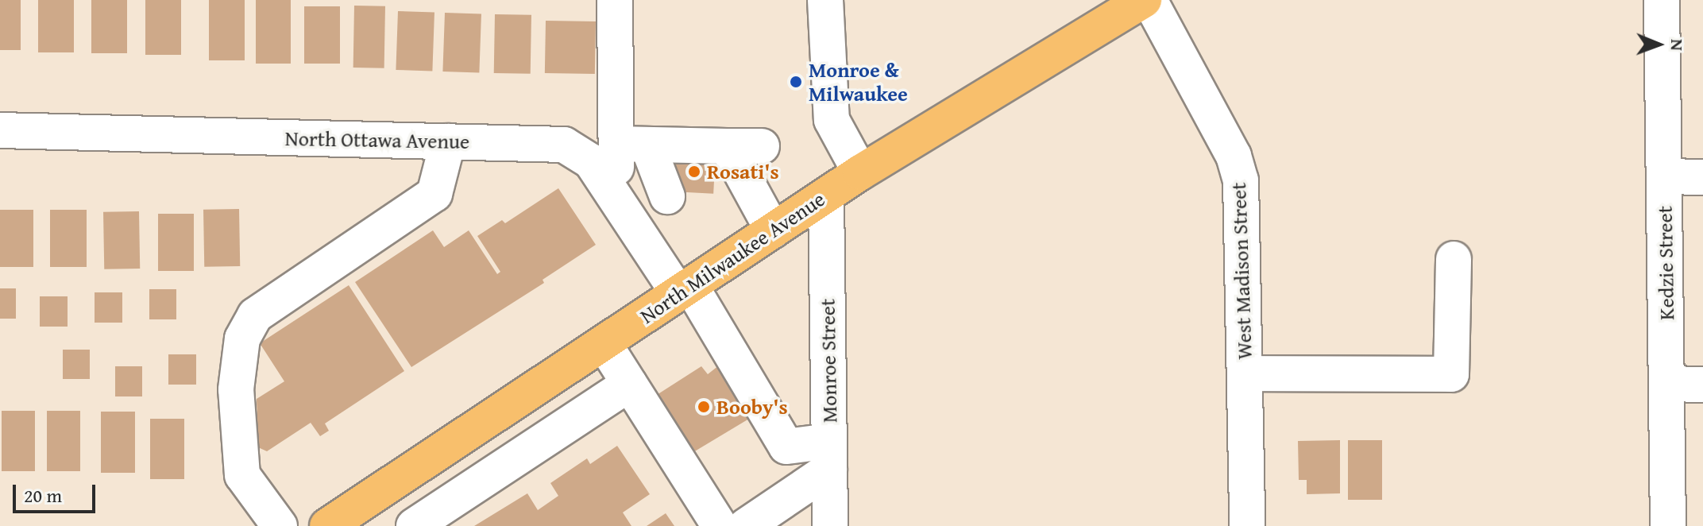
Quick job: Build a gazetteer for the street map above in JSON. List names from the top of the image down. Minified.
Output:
{"streets":{"main road":["North Milwaukee Avenue"],"street":["North Ottawa Avenue","Kedzie Street","West Madison Street","Monroe Street"]},"crossings":[["North Ottawa Avenue","North Milwaukee Avenue"],["North Ottawa Avenue","Monroe Street"],["North Milwaukee Avenue","Monroe Street"]],"places":["Monroe & Milwaukee","Rosati's","Booby's"],"scale_bar":"20 m","north":"right"}
